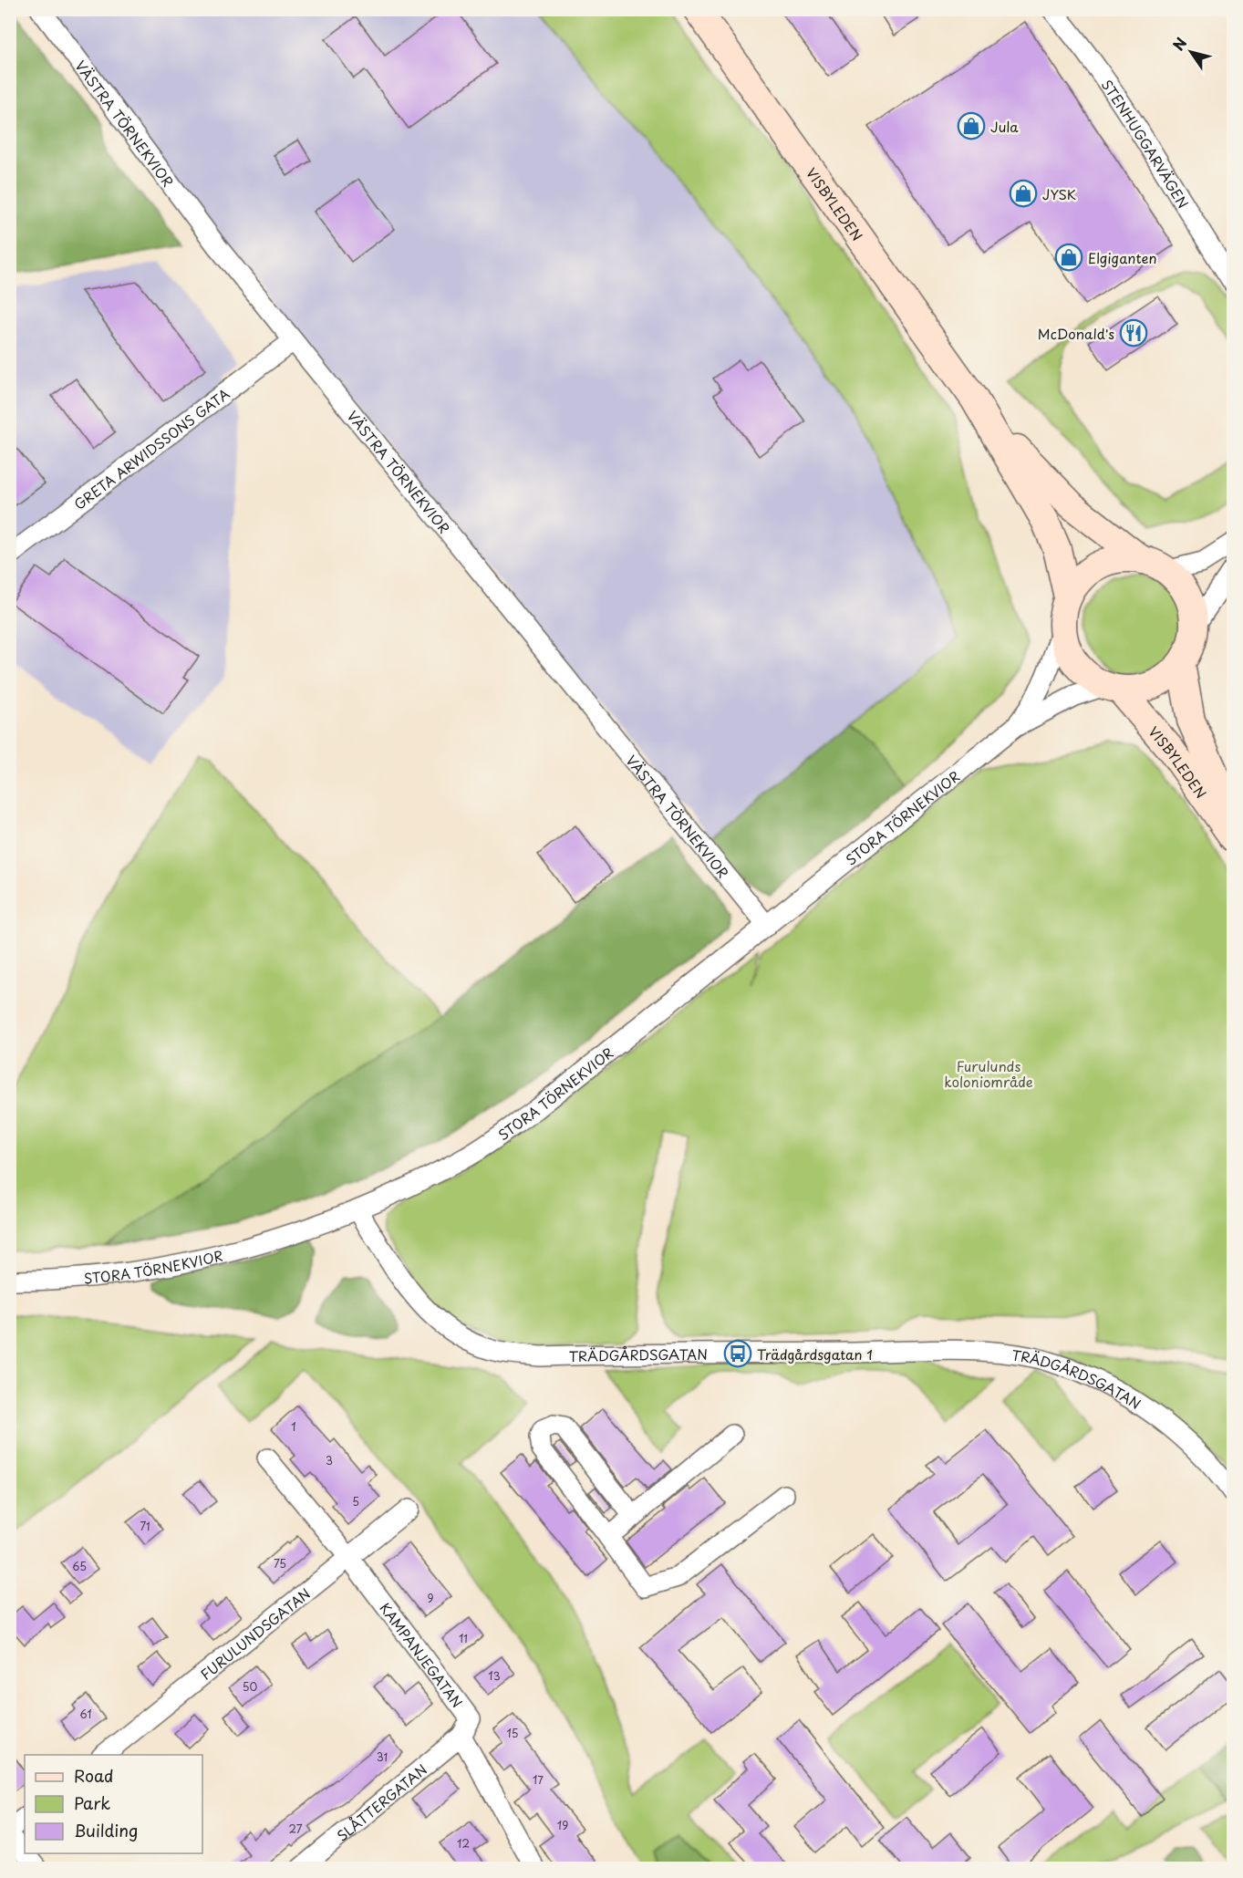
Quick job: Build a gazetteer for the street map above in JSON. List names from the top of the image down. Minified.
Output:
{"streets":{"main road":["VISBYLEDEN"],"street":["VÄSTRA TÖRNEKVIOR","STENHUGGARVÄGEN","GRETA ARWIDSSONS GATA","STORA TÖRNEKVIOR","TRÄDGÅRDSGATAN","FURULUNDSGATAN","KAMPANJEGATAN","SLÅTTERGATAN"]},"crossings":[["VÄSTRA TÖRNEKVIOR","GRETA ARWIDSSONS GATA"],["VÄSTRA TÖRNEKVIOR","STORA TÖRNEKVIOR"],["STORA TÖRNEKVIOR","TRÄDGÅRDSGATAN"],["FURULUNDSGATAN","KAMPANJEGATAN"],["KAMPANJEGATAN","SLÅTTERGATAN"]],"parks":["Furulunds koloniområde"],"places":{"shop":["Jula","JYSK","Elgiganten"],"restaurant":["McDonald's"],"bus stop":["Trädgårdsgatan 1"]},"house_numbers":["1","3","5","71","75","65","9","11","13","50","61","15","31","17","19","27","12"],"legend":["Road","Park","Building"],"north":"top left"}
